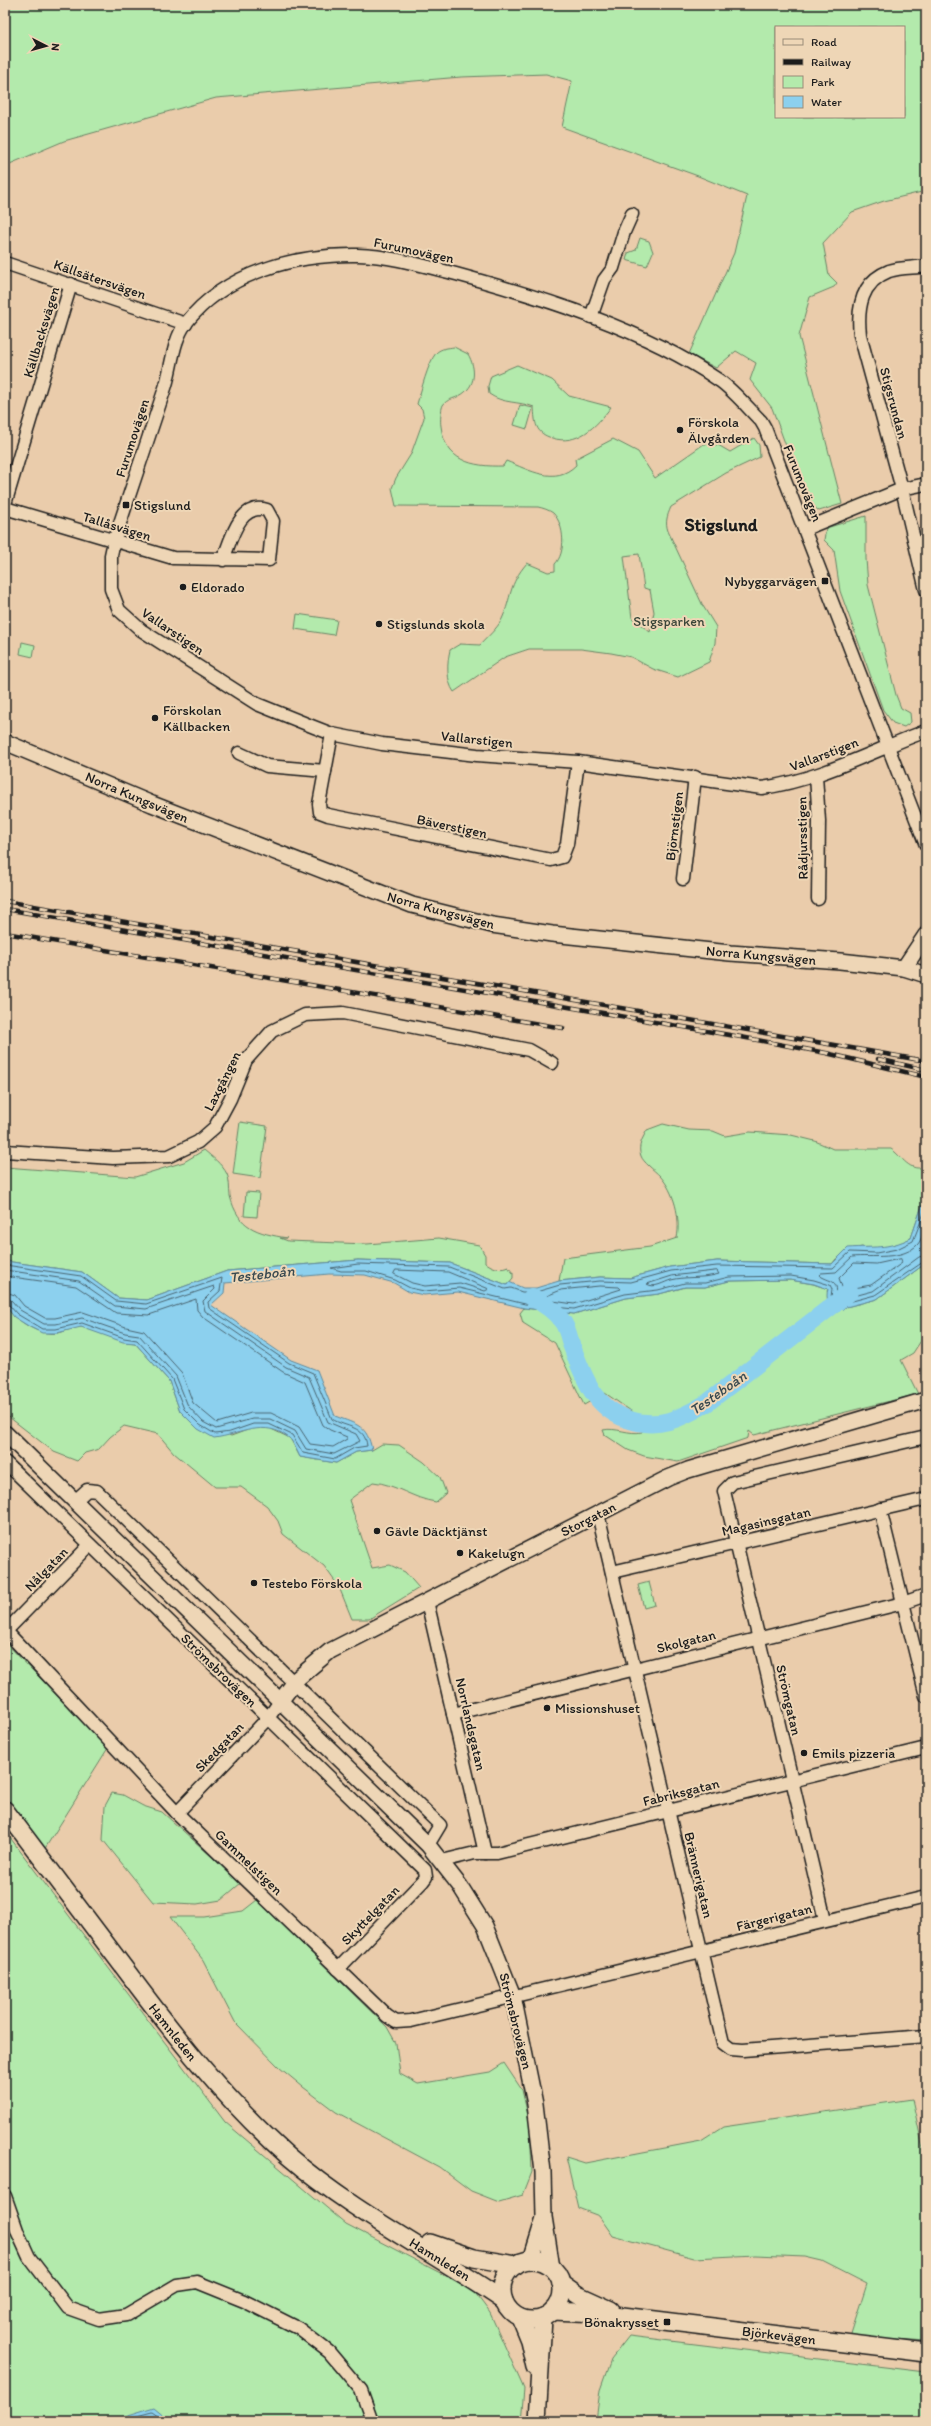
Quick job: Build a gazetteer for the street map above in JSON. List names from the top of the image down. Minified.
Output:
{"streets":{"main road":["Hamnleden","Björkevägen"],"street":["Furumovägen","Källsätersvägen","Källbacksvägen","Stigsrundan","Tallåsvägen","Vallarstigen","Norra Kungsvägen","Bäverstigen","Björnstigen","Rådjursstigen","Laxgången","Storgatan","Magasinsgatan","Nålgatan","Skolgatan","Strömsbrovägen","Strömgatan","Norrlandsgatan","Skedgatan","Fabriksgatan","Gammelstigen","Brännerigatan","Skyttelgatan","Färgerigatan"]},"crossings":[["Furumovägen","Källsätersvägen"],["Furumovägen","Tallåsvägen"],["Furumovägen","Vallarstigen"],["Källsätersvägen","Källbacksvägen"],["Tallåsvägen","Vallarstigen"],["Vallarstigen","Bäverstigen"],["Vallarstigen","Björnstigen"],["Vallarstigen","Rådjursstigen"],["Storgatan","Strömsbrovägen"],["Storgatan","Norrlandsgatan"],["Storgatan","Skedgatan"],["Storgatan","Brännerigatan"],["Magasinsgatan","Strömgatan"],["Magasinsgatan","Brännerigatan"],["Nålgatan","Strömsbrovägen"],["Nålgatan","Gammelstigen"],["Skolgatan","Strömgatan"],["Skolgatan","Norrlandsgatan"],["Skolgatan","Brännerigatan"],["Strömsbrovägen","Skedgatan"],["Strömsbrovägen","Fabriksgatan"],["Strömsbrovägen","Gammelstigen"],["Strömsbrovägen","Skyttelgatan"],["Strömsbrovägen","Färgerigatan"],["Strömsbrovägen","Hamnleden"],["Strömsbrovägen","Björkevägen"],["Strömgatan","Fabriksgatan"],["Strömgatan","Färgerigatan"],["Norrlandsgatan","Fabriksgatan"],["Skedgatan","Gammelstigen"],["Fabriksgatan","Brännerigatan"],["Gammelstigen","Skyttelgatan"],["Gammelstigen","Färgerigatan"],["Brännerigatan","Färgerigatan"],["Hamnleden","Björkevägen"]],"districts":["Stigslund"],"water":["Testeboån"],"parks":["Stigsparken"],"places":{"other":["Förskola Älvgården","Eldorado","Stigslunds skola","Förskolan Källbacken","Gävle Däcktjänst","Kakelugn","Testebo Förskola","Missionshuset","Emils pizzeria"],"transit":["Stigslund","Nybyggarvägen","Bönakrysset"]},"legend":["Road","Railway","Park","Water"],"north":"right"}
